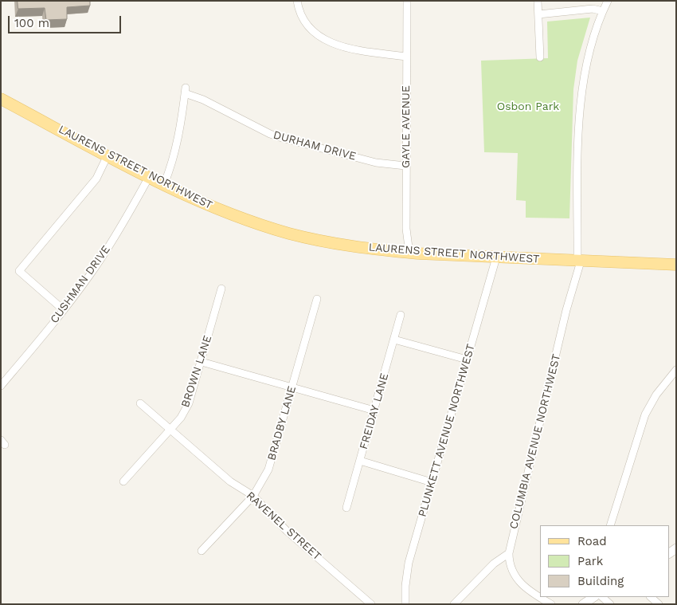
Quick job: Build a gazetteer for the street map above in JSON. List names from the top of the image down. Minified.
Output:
{"streets":{"main road":["LAURENS STREET NORTHWEST"],"street":["GAYLE AVENUE","DURHAM DRIVE","CUSHMAN DRIVE","BROWN LANE","FREIDAY LANE","BRADBY LANE","PLUNKETT AVENUE NORTHWEST","COLUMBIA AVENUE NORTHWEST","RAVENEL STREET"]},"crossings":[["GAYLE AVENUE","DURHAM DRIVE"],["GAYLE AVENUE","LAURENS STREET NORTHWEST"],["DURHAM DRIVE","LAURENS STREET NORTHWEST"],["LAURENS STREET NORTHWEST","CUSHMAN DRIVE"],["LAURENS STREET NORTHWEST","PLUNKETT AVENUE NORTHWEST"],["LAURENS STREET NORTHWEST","COLUMBIA AVENUE NORTHWEST"],["BROWN LANE","RAVENEL STREET"],["BRADBY LANE","RAVENEL STREET"]],"parks":["Osbon Park"],"legend":["Road","Park","Building"],"scale_bar":"100 m"}
